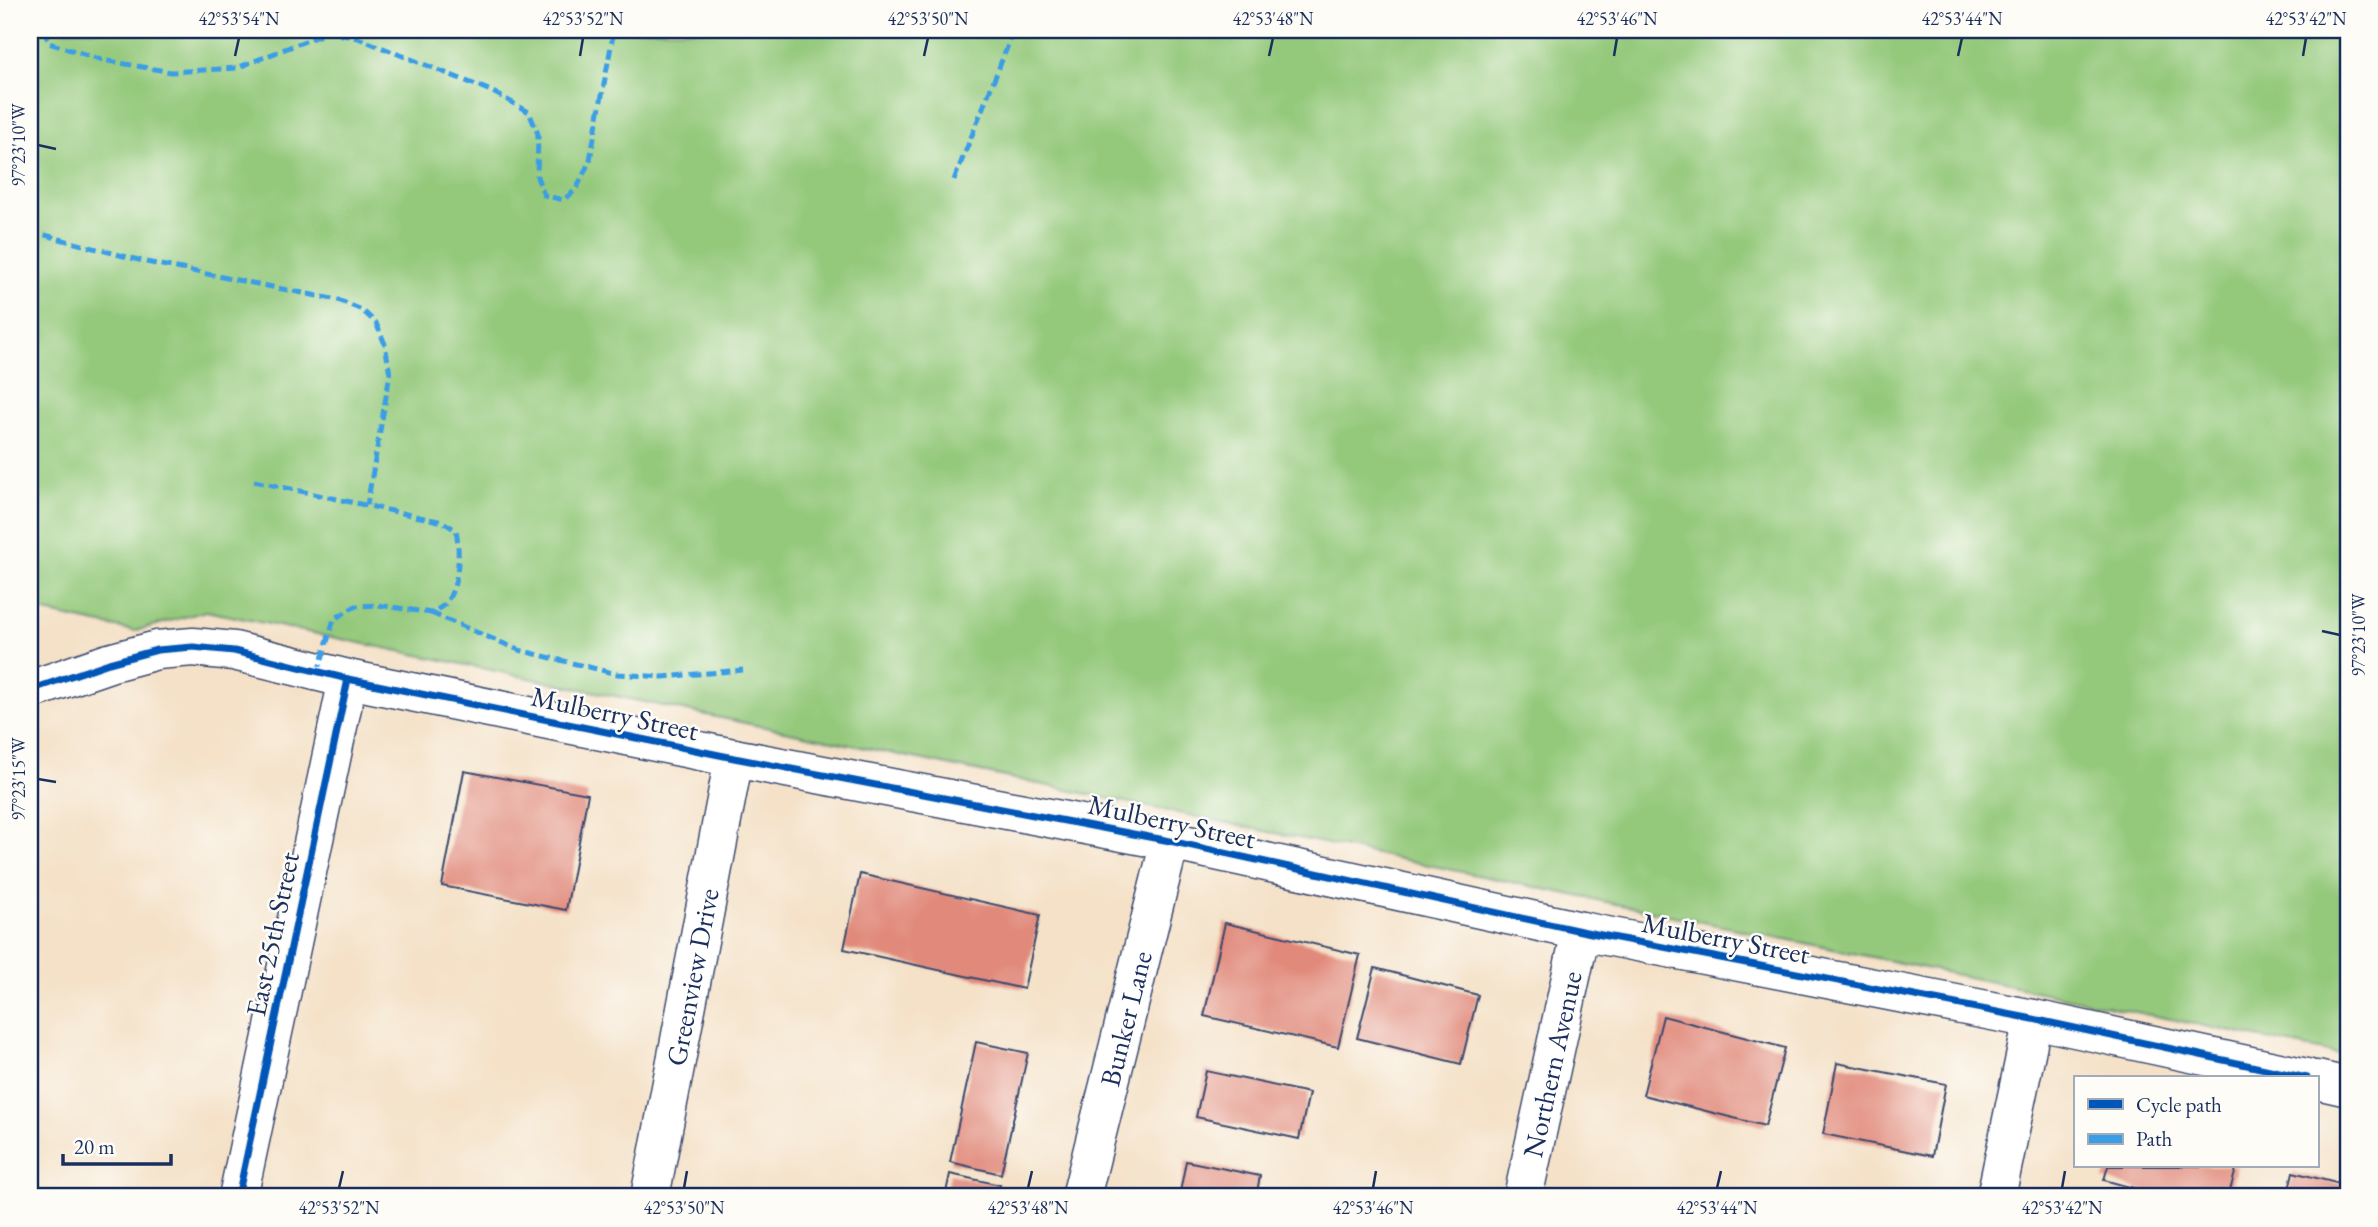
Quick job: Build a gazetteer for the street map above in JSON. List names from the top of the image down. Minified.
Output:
{"streets":{"street":["Mulberry Street","East 25th Street","Greenview Drive","Bunker Lane","Northern Avenue"]},"crossings":[["Mulberry Street","East 25th Street"],["Mulberry Street","Greenview Drive"],["Mulberry Street","Bunker Lane"],["Mulberry Street","Northern Avenue"]],"legend":["Cycle path","Path"],"scale_bar":"20 m","coordinates":["42°53'54\"N","42°53'52\"N","42°53'50\"N","42°53'48\"N","42°53'46\"N","42°53'44\"N","42°53'42\"N","97°23'10\"W","97°23'15\"W"]}
